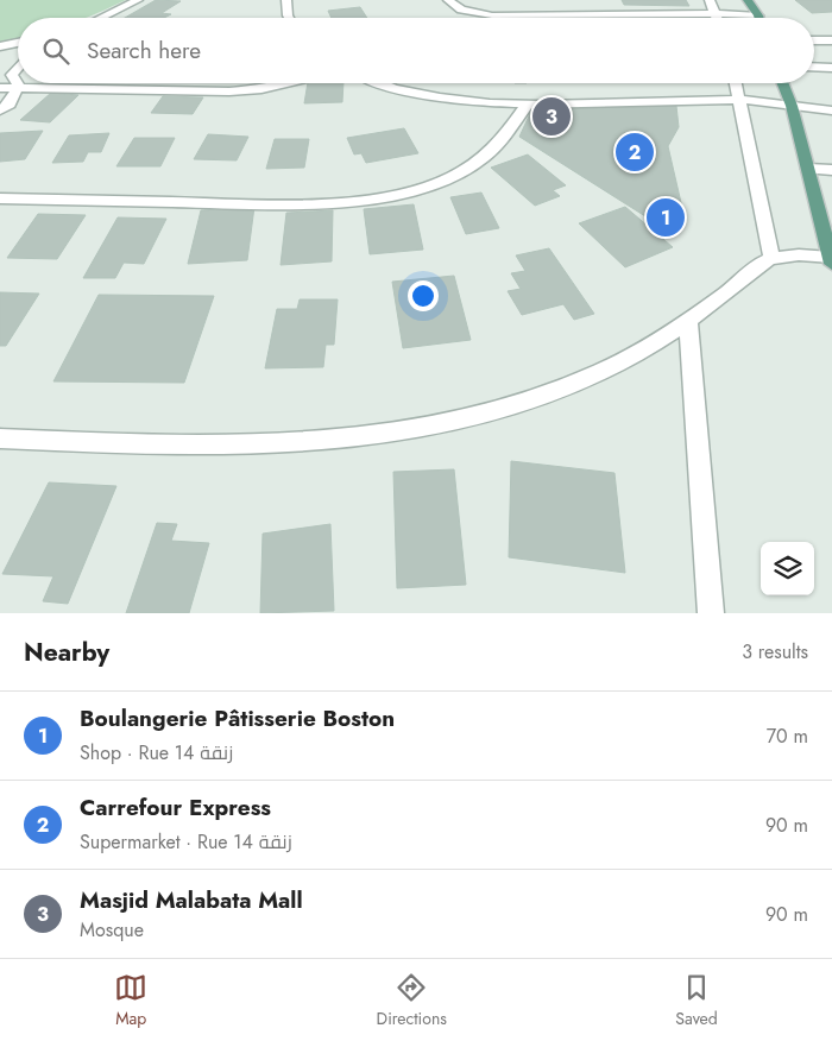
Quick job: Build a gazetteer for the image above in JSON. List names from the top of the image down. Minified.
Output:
{"page":{"search":"Search here","pins":["3","2","1"],"heading":["Nearby","3 results"],"list":[{"mark":"1","name":"Boulangerie Pâtisserie Boston","note":"Shop · Rue 14 زنقة","value":"70 m"},{"mark":"2","name":"Carrefour Express","note":"Supermarket · Rue 14 زنقة","value":"90 m"},{"mark":"3","name":"Masjid Malabata Mall","note":"Mosque","value":"90 m"}],"nav":["Map","Directions","Saved"]}}
